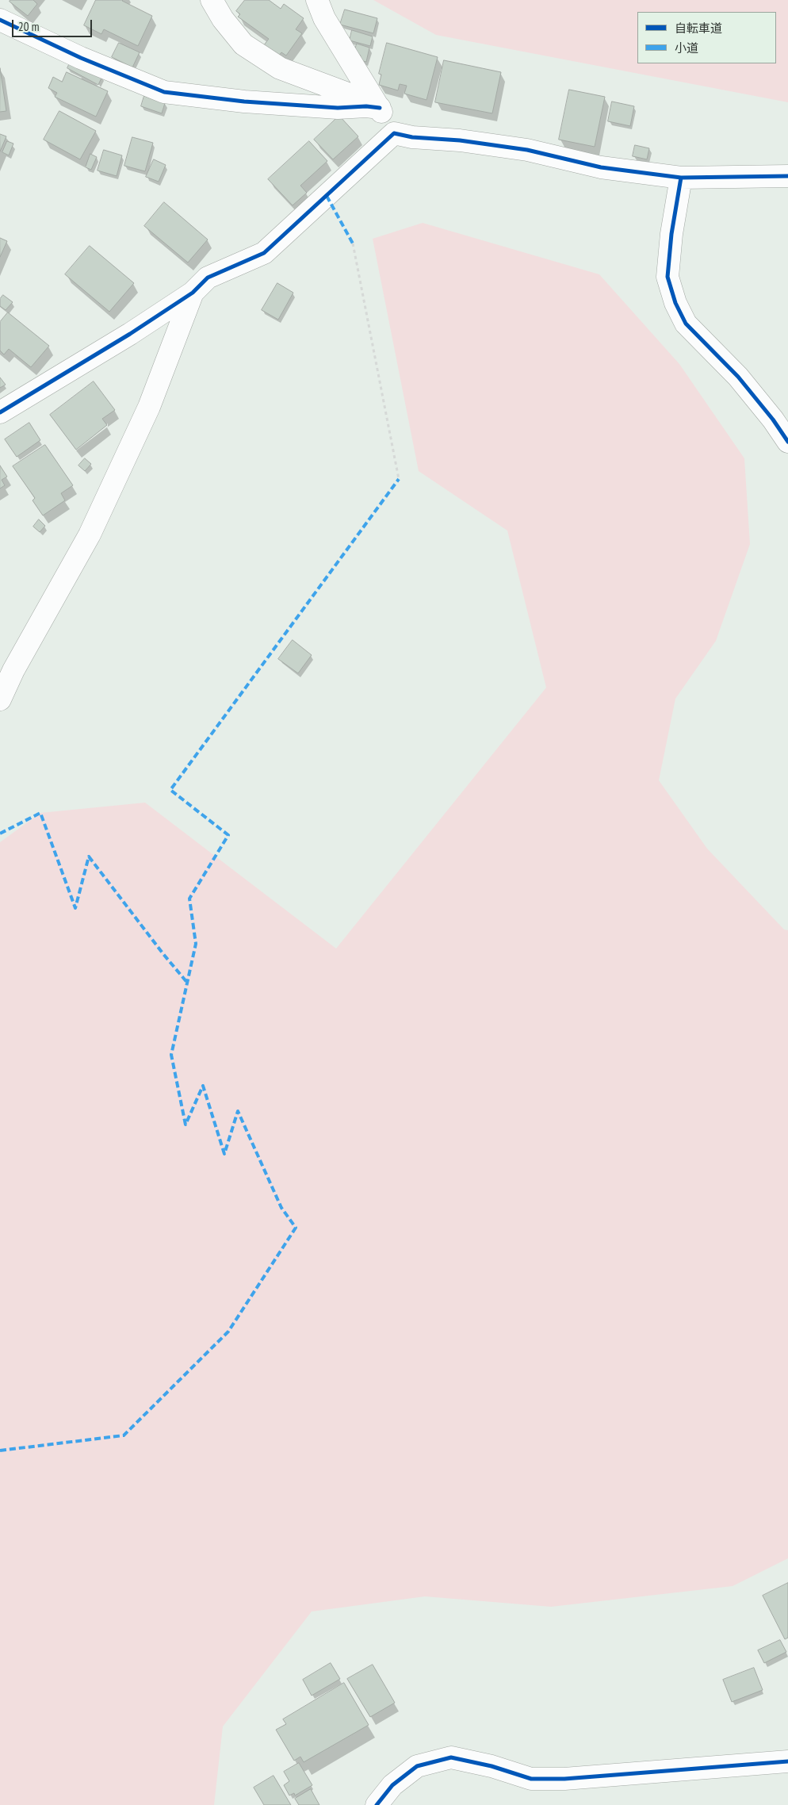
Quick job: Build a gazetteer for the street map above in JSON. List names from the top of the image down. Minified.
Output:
{"legend":["自転車道","小道"],"scale_bar":"20 m"}
